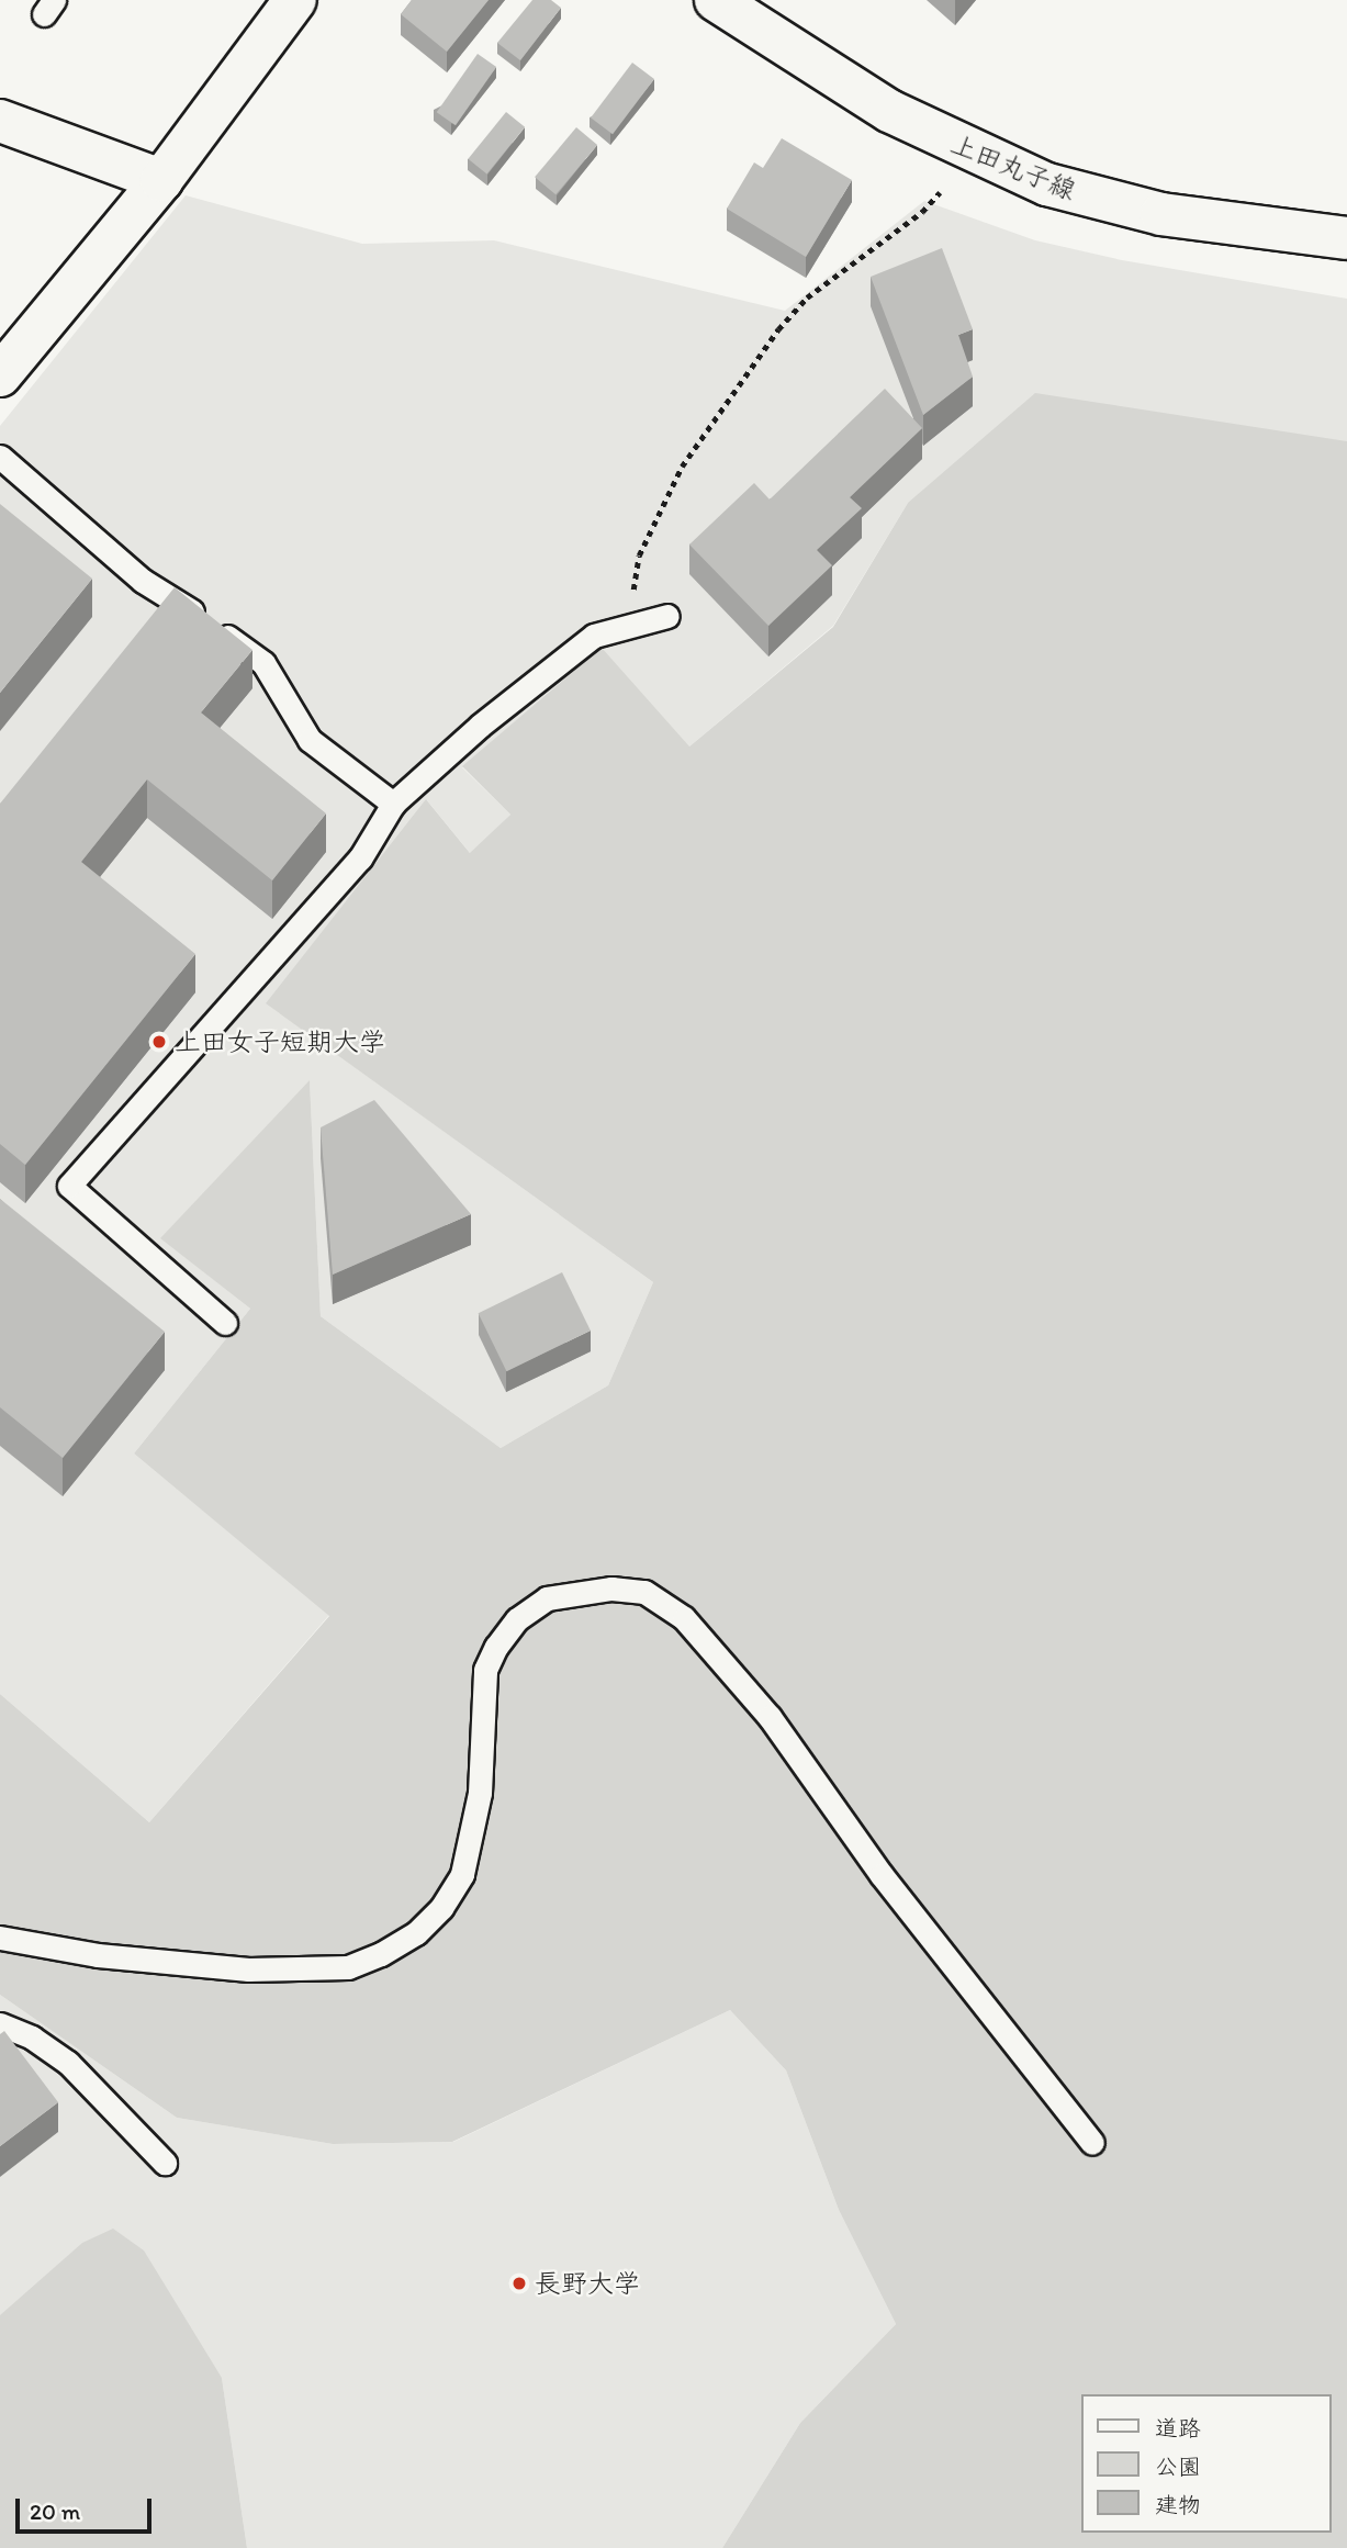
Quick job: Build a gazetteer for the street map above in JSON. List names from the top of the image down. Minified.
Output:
{"streets":{"main road":["上田丸子線"]},"places":["上田女子短期大学","長野大学"],"legend":["道路","公園","建物"],"scale_bar":"20 m"}
